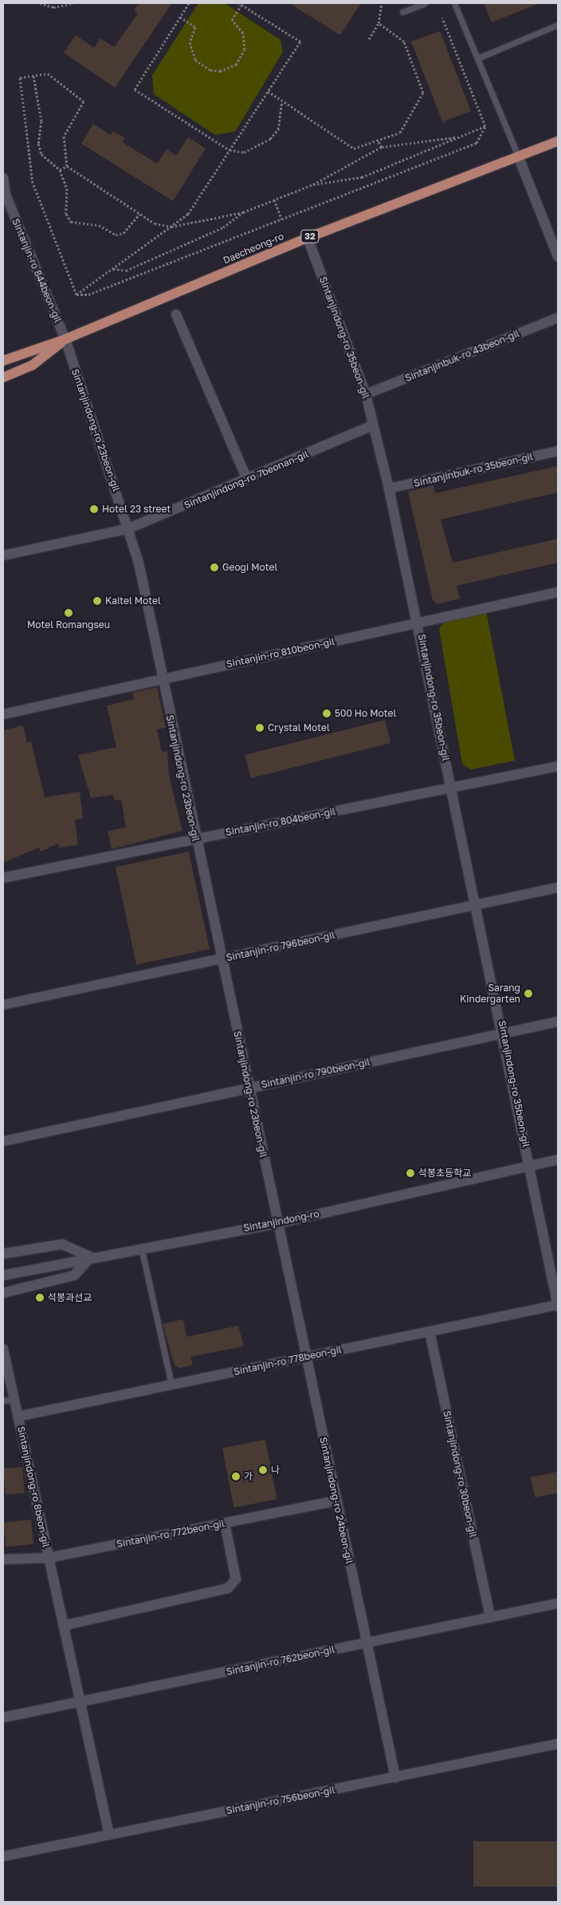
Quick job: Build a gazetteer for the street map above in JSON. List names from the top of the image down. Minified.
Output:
{"streets":{"main road":["32","Daecheong-ro"],"street":["Sintanjin-ro 844beon-gil","Sintanjindong-ro 35beon-gil","Sintanjinbuk-ro 43beon-gil","Sintanjindong-ro 23beon-gil","Sintanjinbuk-ro 35beon-gil","Sintanjindong-ro 7beonan-gil","Sintanjin-ro 810beon-gil","Sintanjin-ro 804beon-gil","Sintanjin-ro 796beon-gil","Sintanjin-ro 790beon-gil","Sintanjindong-ro","Sintanjin-ro 778beon-gil","Sintanjindong-ro 30beon-gil","Sintanjindong-ro 8beon-gil","Sintanjindong-ro 24beon-gil","Sintanjin-ro 772beon-gil","Sintanjin-ro 762beon-gil","Sintanjin-ro 756beon-gil"]},"crossings":[["32","Daecheong-ro"],["32","Sintanjin-ro 844beon-gil"],["32","Sintanjindong-ro 23beon-gil"],["Daecheong-ro","Sintanjin-ro 844beon-gil"],["Daecheong-ro","Sintanjindong-ro 35beon-gil"],["Daecheong-ro","Sintanjindong-ro 23beon-gil"],["Sintanjin-ro 844beon-gil","Sintanjindong-ro 23beon-gil"],["Sintanjindong-ro 35beon-gil","Sintanjinbuk-ro 43beon-gil"],["Sintanjindong-ro 35beon-gil","Sintanjinbuk-ro 35beon-gil"],["Sintanjindong-ro 35beon-gil","Sintanjindong-ro 7beonan-gil"],["Sintanjindong-ro 35beon-gil","Sintanjin-ro 810beon-gil"],["Sintanjindong-ro 35beon-gil","Sintanjin-ro 804beon-gil"],["Sintanjindong-ro 35beon-gil","Sintanjin-ro 796beon-gil"],["Sintanjindong-ro 35beon-gil","Sintanjin-ro 790beon-gil"],["Sintanjindong-ro 35beon-gil","Sintanjindong-ro"],["Sintanjindong-ro 35beon-gil","Sintanjin-ro 778beon-gil"],["Sintanjindong-ro 23beon-gil","Sintanjindong-ro 7beonan-gil"],["Sintanjindong-ro 23beon-gil","Sintanjin-ro 810beon-gil"],["Sintanjindong-ro 23beon-gil","Sintanjin-ro 804beon-gil"],["Sintanjindong-ro 23beon-gil","Sintanjin-ro 796beon-gil"],["Sintanjindong-ro 23beon-gil","Sintanjin-ro 790beon-gil"],["Sintanjindong-ro 23beon-gil","Sintanjindong-ro"],["Sintanjindong-ro 23beon-gil","Sintanjindong-ro 24beon-gil"],["Sintanjindong-ro","Sintanjindong-ro 24beon-gil"],["Sintanjin-ro 778beon-gil","Sintanjindong-ro 30beon-gil"],["Sintanjin-ro 778beon-gil","Sintanjindong-ro 8beon-gil"],["Sintanjin-ro 778beon-gil","Sintanjindong-ro 24beon-gil"],["Sintanjindong-ro 30beon-gil","Sintanjin-ro 762beon-gil"],["Sintanjindong-ro 8beon-gil","Sintanjin-ro 772beon-gil"],["Sintanjindong-ro 8beon-gil","Sintanjin-ro 762beon-gil"],["Sintanjindong-ro 8beon-gil","Sintanjin-ro 756beon-gil"],["Sintanjindong-ro 24beon-gil","Sintanjin-ro 772beon-gil"],["Sintanjindong-ro 24beon-gil","Sintanjin-ro 762beon-gil"],["Sintanjindong-ro 24beon-gil","Sintanjin-ro 756beon-gil"]],"places":["Hotel 23 street","Geogi Motel","Kaitel Motel","Motel Romangseu","500 Ho Motel","Crystal Motel","Sarang Kindergarten","석봉초등학교","석봉과선교","나","가"]}
